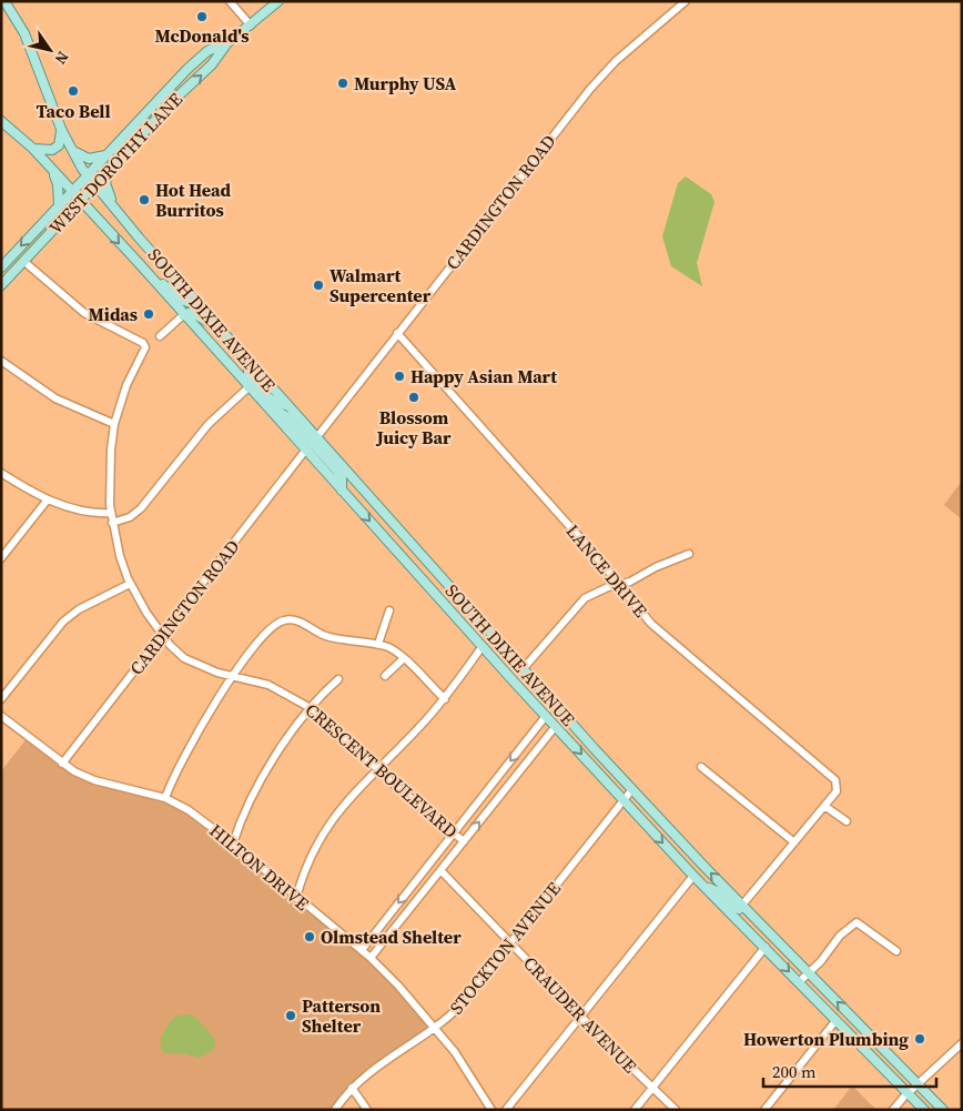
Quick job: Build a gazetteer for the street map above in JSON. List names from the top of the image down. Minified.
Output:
{"streets":{"main road":["WEST DOROTHY LANE","SOUTH DIXIE AVENUE"],"street":["CARDINGTON ROAD","LANCE DRIVE","CRESCENT BOULEVARD","HILTON DRIVE","STOCKTON AVENUE","CRAUDER AVENUE"]},"crossings":[["WEST DOROTHY LANE","SOUTH DIXIE AVENUE"],["WEST DOROTHY LANE","CRESCENT BOULEVARD"],["CARDINGTON ROAD","SOUTH DIXIE AVENUE"],["CARDINGTON ROAD","LANCE DRIVE"],["CARDINGTON ROAD","CRESCENT BOULEVARD"],["CARDINGTON ROAD","HILTON DRIVE"],["SOUTH DIXIE AVENUE","STOCKTON AVENUE"],["HILTON DRIVE","STOCKTON AVENUE"],["STOCKTON AVENUE","CRAUDER AVENUE"]],"places":["McDonald's","Murphy USA","Taco Bell","Hot Head Burritos","Walmart Supercenter","Midas","Happy Asian Mart","Blossom Juicy Bar","Olmstead Shelter","Patterson Shelter","Howerton Plumbing"],"scale_bar":"200 m","north":"bottom right"}
